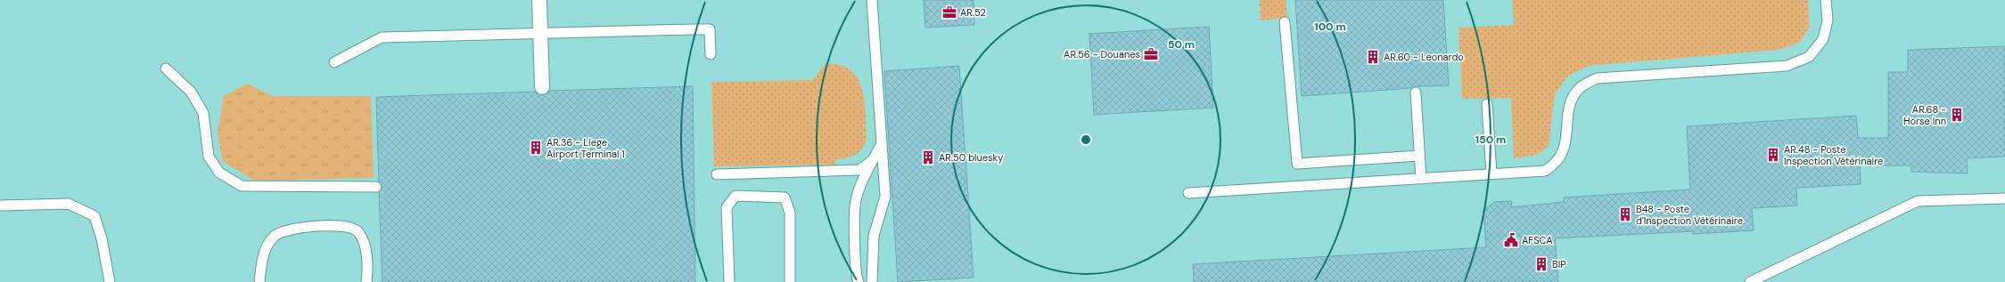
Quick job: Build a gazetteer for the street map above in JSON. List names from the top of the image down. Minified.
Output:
{"places":{"office":["AR.52","AR.56 - Douanes"],"building":["AR.60 - Leonardo","AR.68 - Horse Inn","AR.36 - Liege Airport Terminal 1","AR.48 - Poste Inspection Vétérinaire","AR.50 bluesky","B48 - Poste d'Inspection Vétérinaire","BIP"],"public building":["AFSCA"]},"rings":["100 m","50 m","150 m"]}
